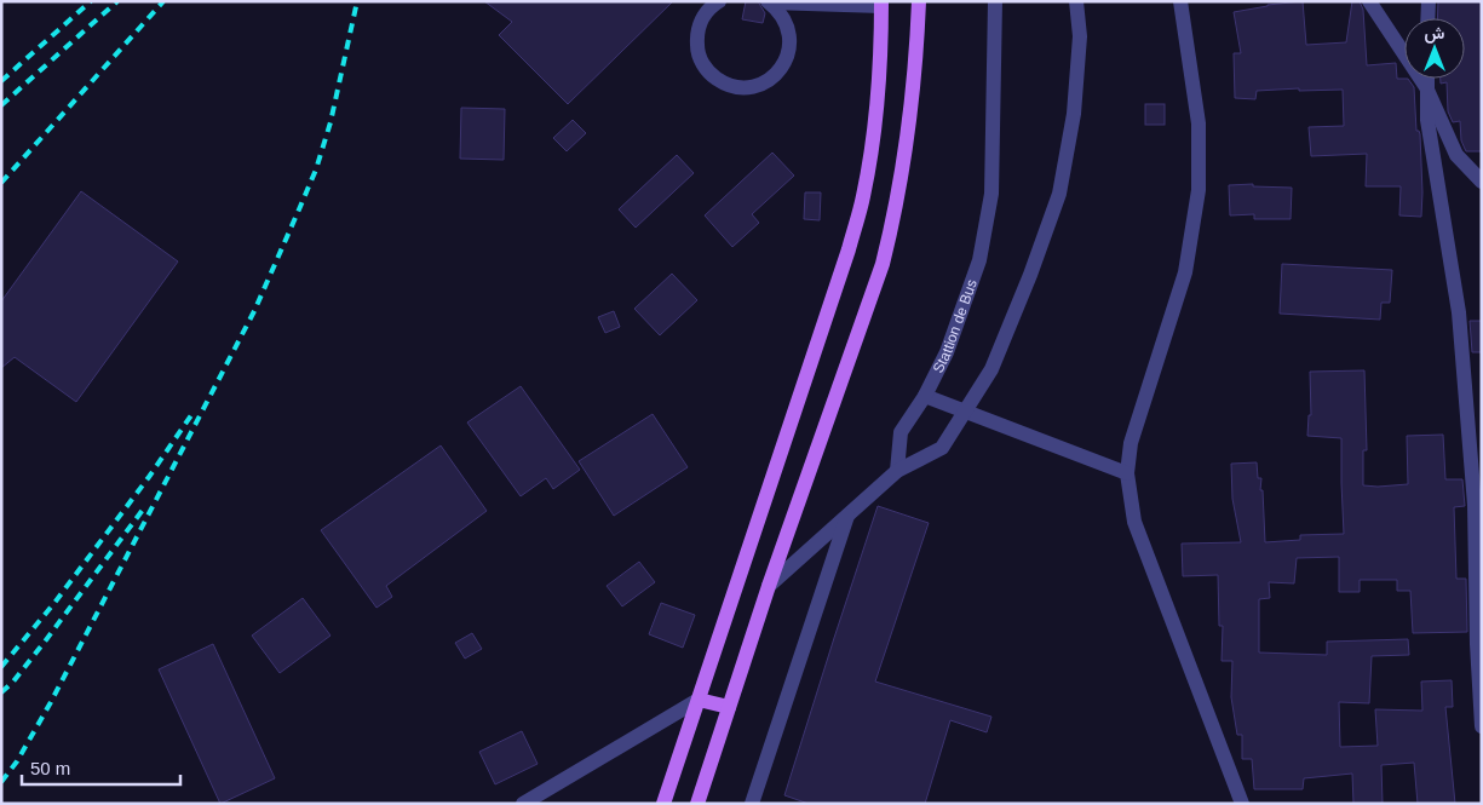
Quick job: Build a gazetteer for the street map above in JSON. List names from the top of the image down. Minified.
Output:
{"streets":{"street":["Stattion de Bus"]},"scale_bar":"50 m","north":"top"}
